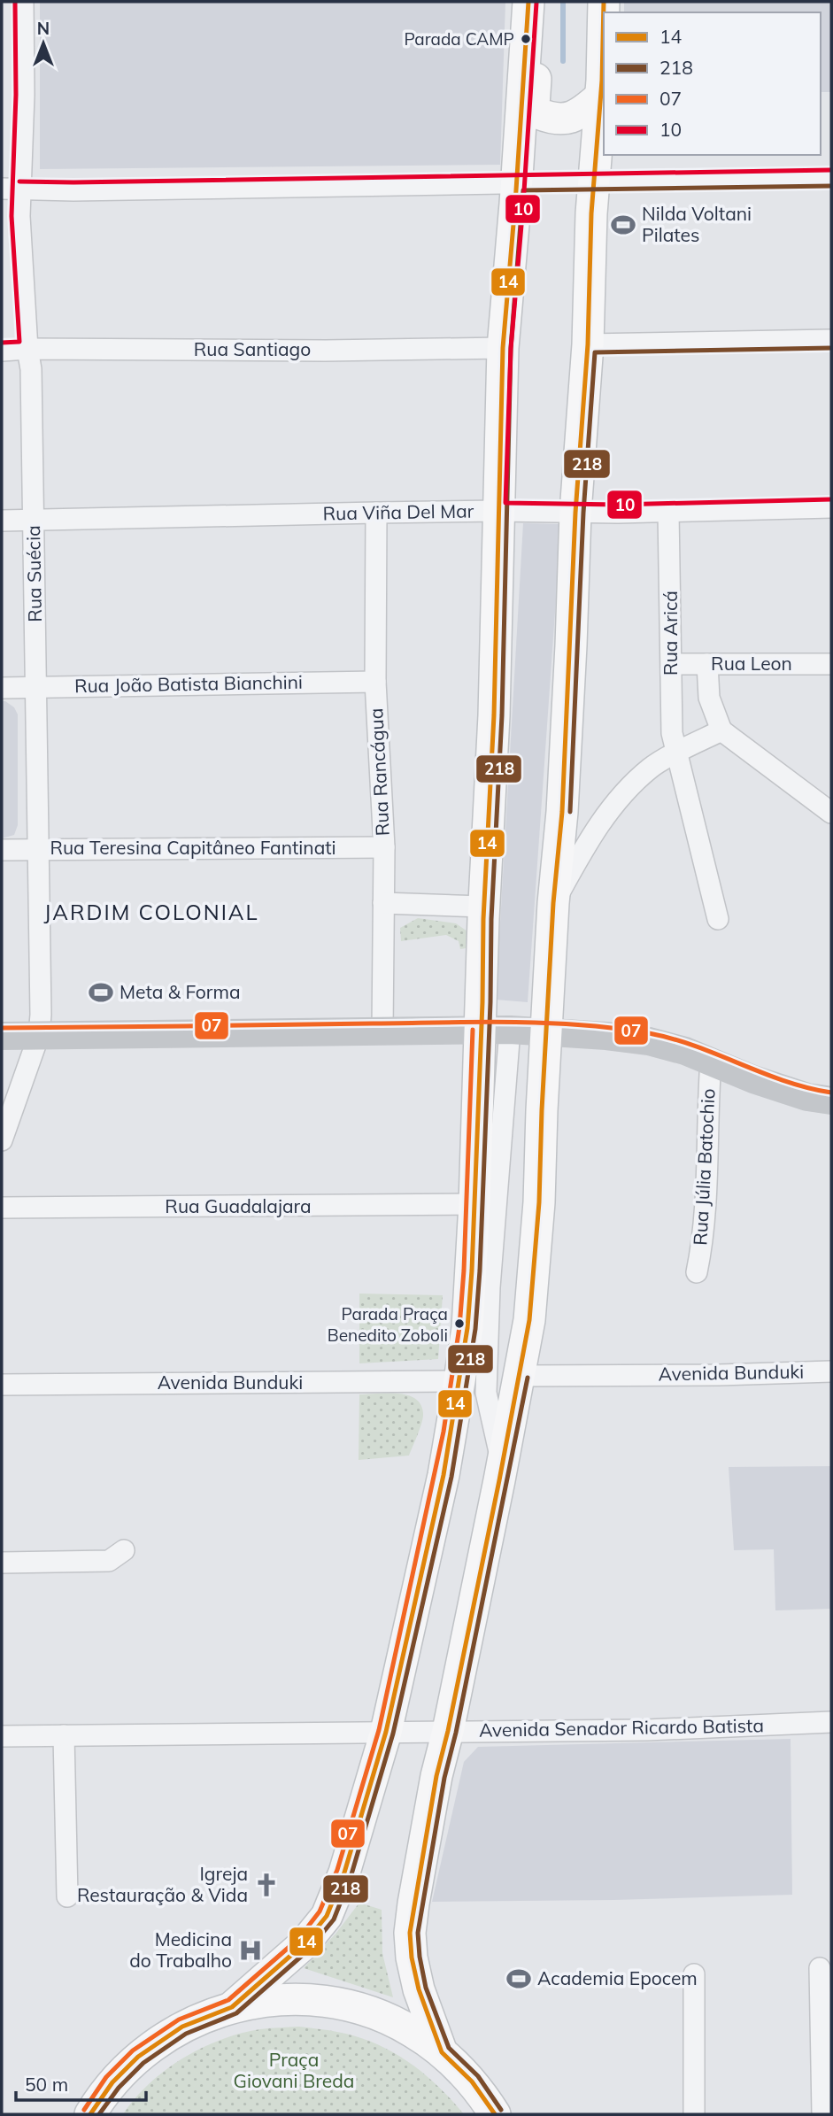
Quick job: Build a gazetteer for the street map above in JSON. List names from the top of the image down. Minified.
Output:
{"streets":{"street":["Rua Santiago","Rua Viña Del Mar","Rua Suécia","Rua Aricá","Rua Leon","Rua João Batista Bianchini","Rua Rancágua","Rua Teresina Capitâneo Fantinati","Rua Júlia Batochio","Rua Guadalajara","Avenida Bunduki","Avenida Senador Ricardo Batista"]},"crossings":[["Rua Santiago","Rua Suécia"],["Rua Viña Del Mar","Rua Suécia"],["Rua Viña Del Mar","Rua Aricá"],["Rua Viña Del Mar","Rua Rancágua"],["Rua Suécia","Rua João Batista Bianchini"],["Rua Suécia","Rua Teresina Capitâneo Fantinati"],["Rua Aricá","Rua Leon"],["Rua João Batista Bianchini","Rua Rancágua"],["Rua Rancágua","Rua Teresina Capitâneo Fantinati"]],"districts":["JARDIM COLONIAL"],"parks":["Praça Giovani Breda"],"places":{"other":["Parada CAMP","Parada Praça Benedito Zoboli"],"sports":["Nilda Voltani Pilates","Meta & Forma","Academia Epocem"],"church":["Igreja Restauração & Vida"],"hospital":["Medicina do Trabalho"]},"lines":["transit line 14","transit line 10","transit line 218","transit line 07"],"legend":["14","218","07","10"],"scale_bar":"50 m","north":"top"}
